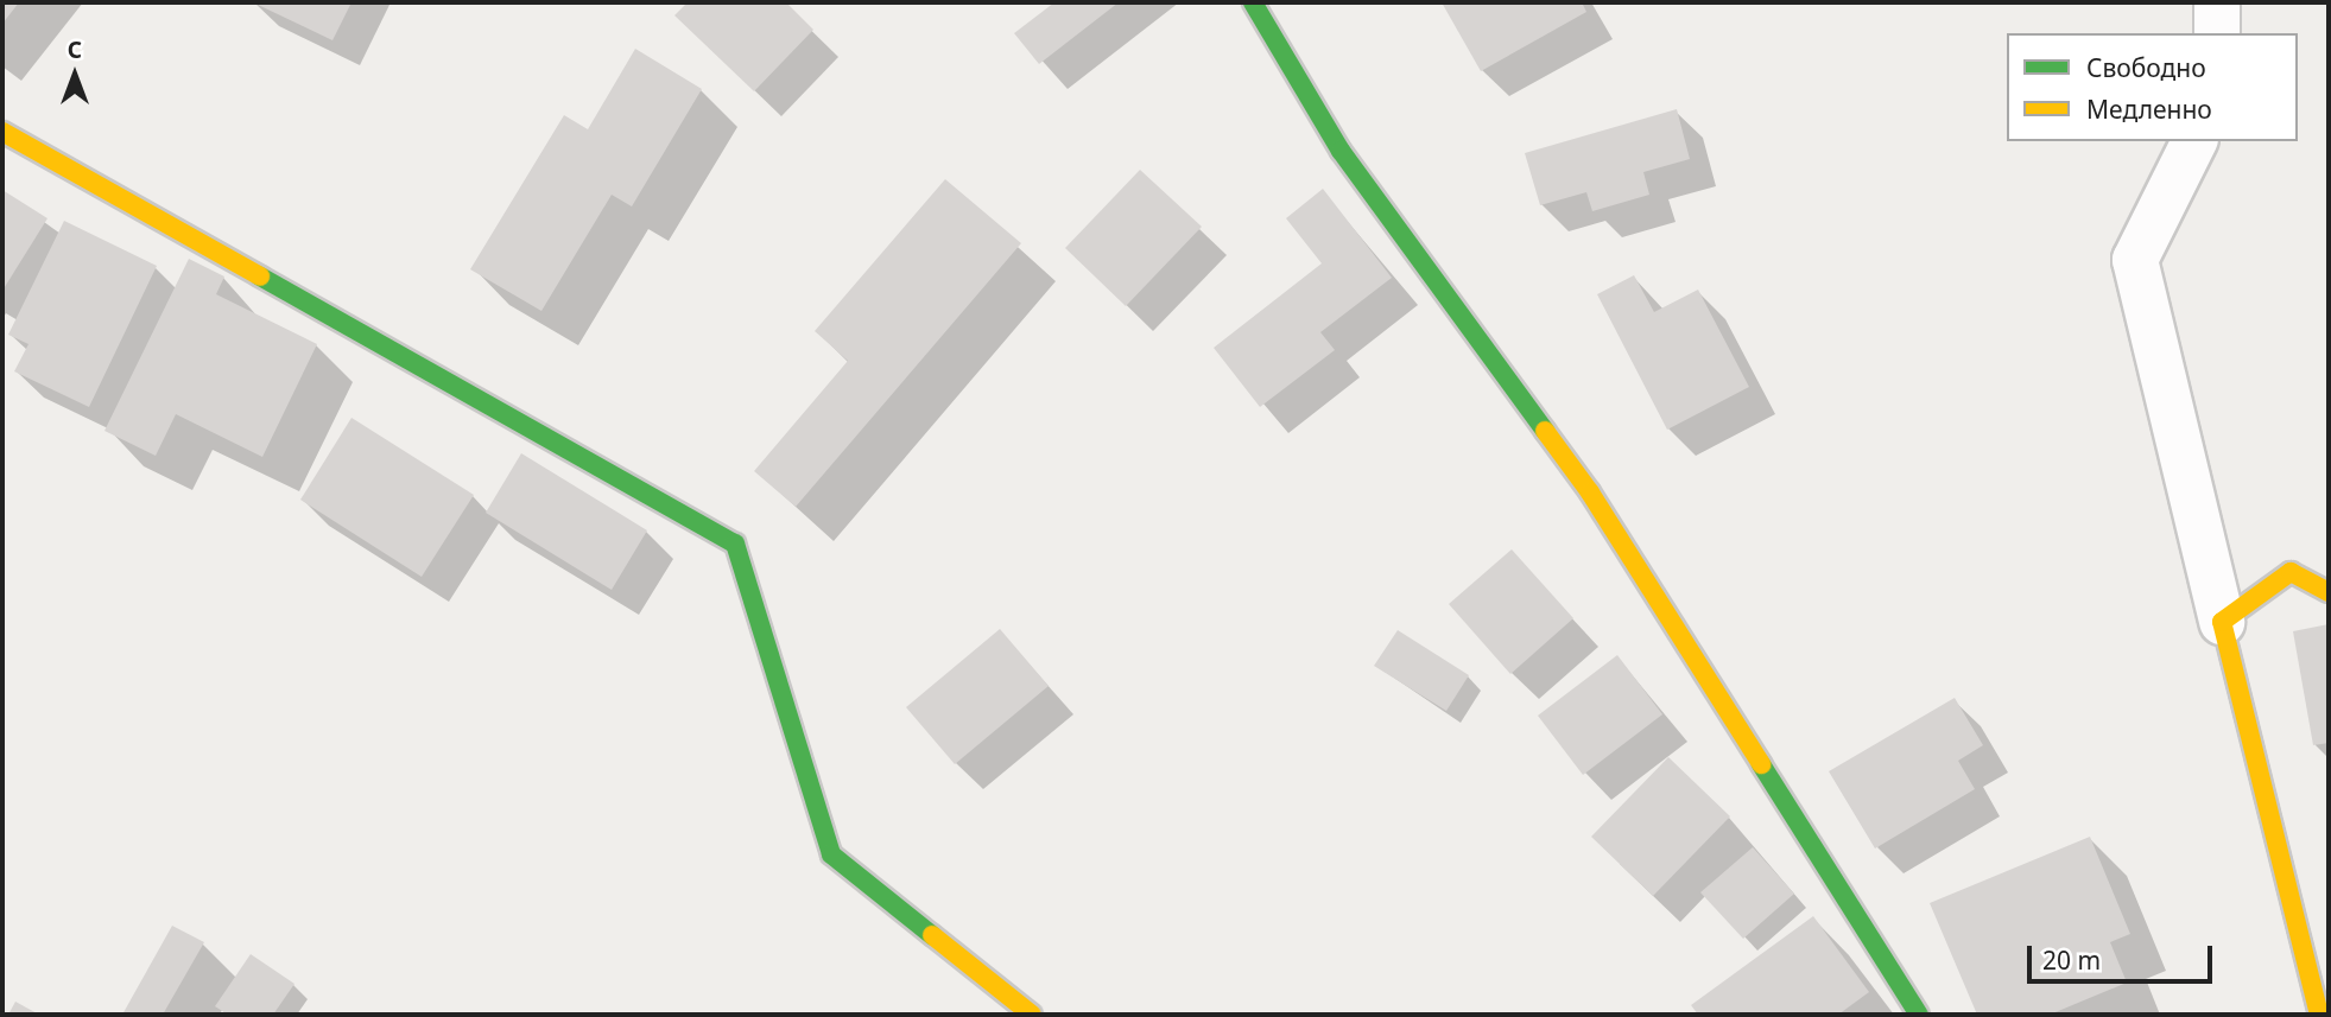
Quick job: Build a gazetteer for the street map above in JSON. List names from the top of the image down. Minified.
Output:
{"legend":["Свободно","Медленно"],"scale_bar":"20 m","north":"top"}
